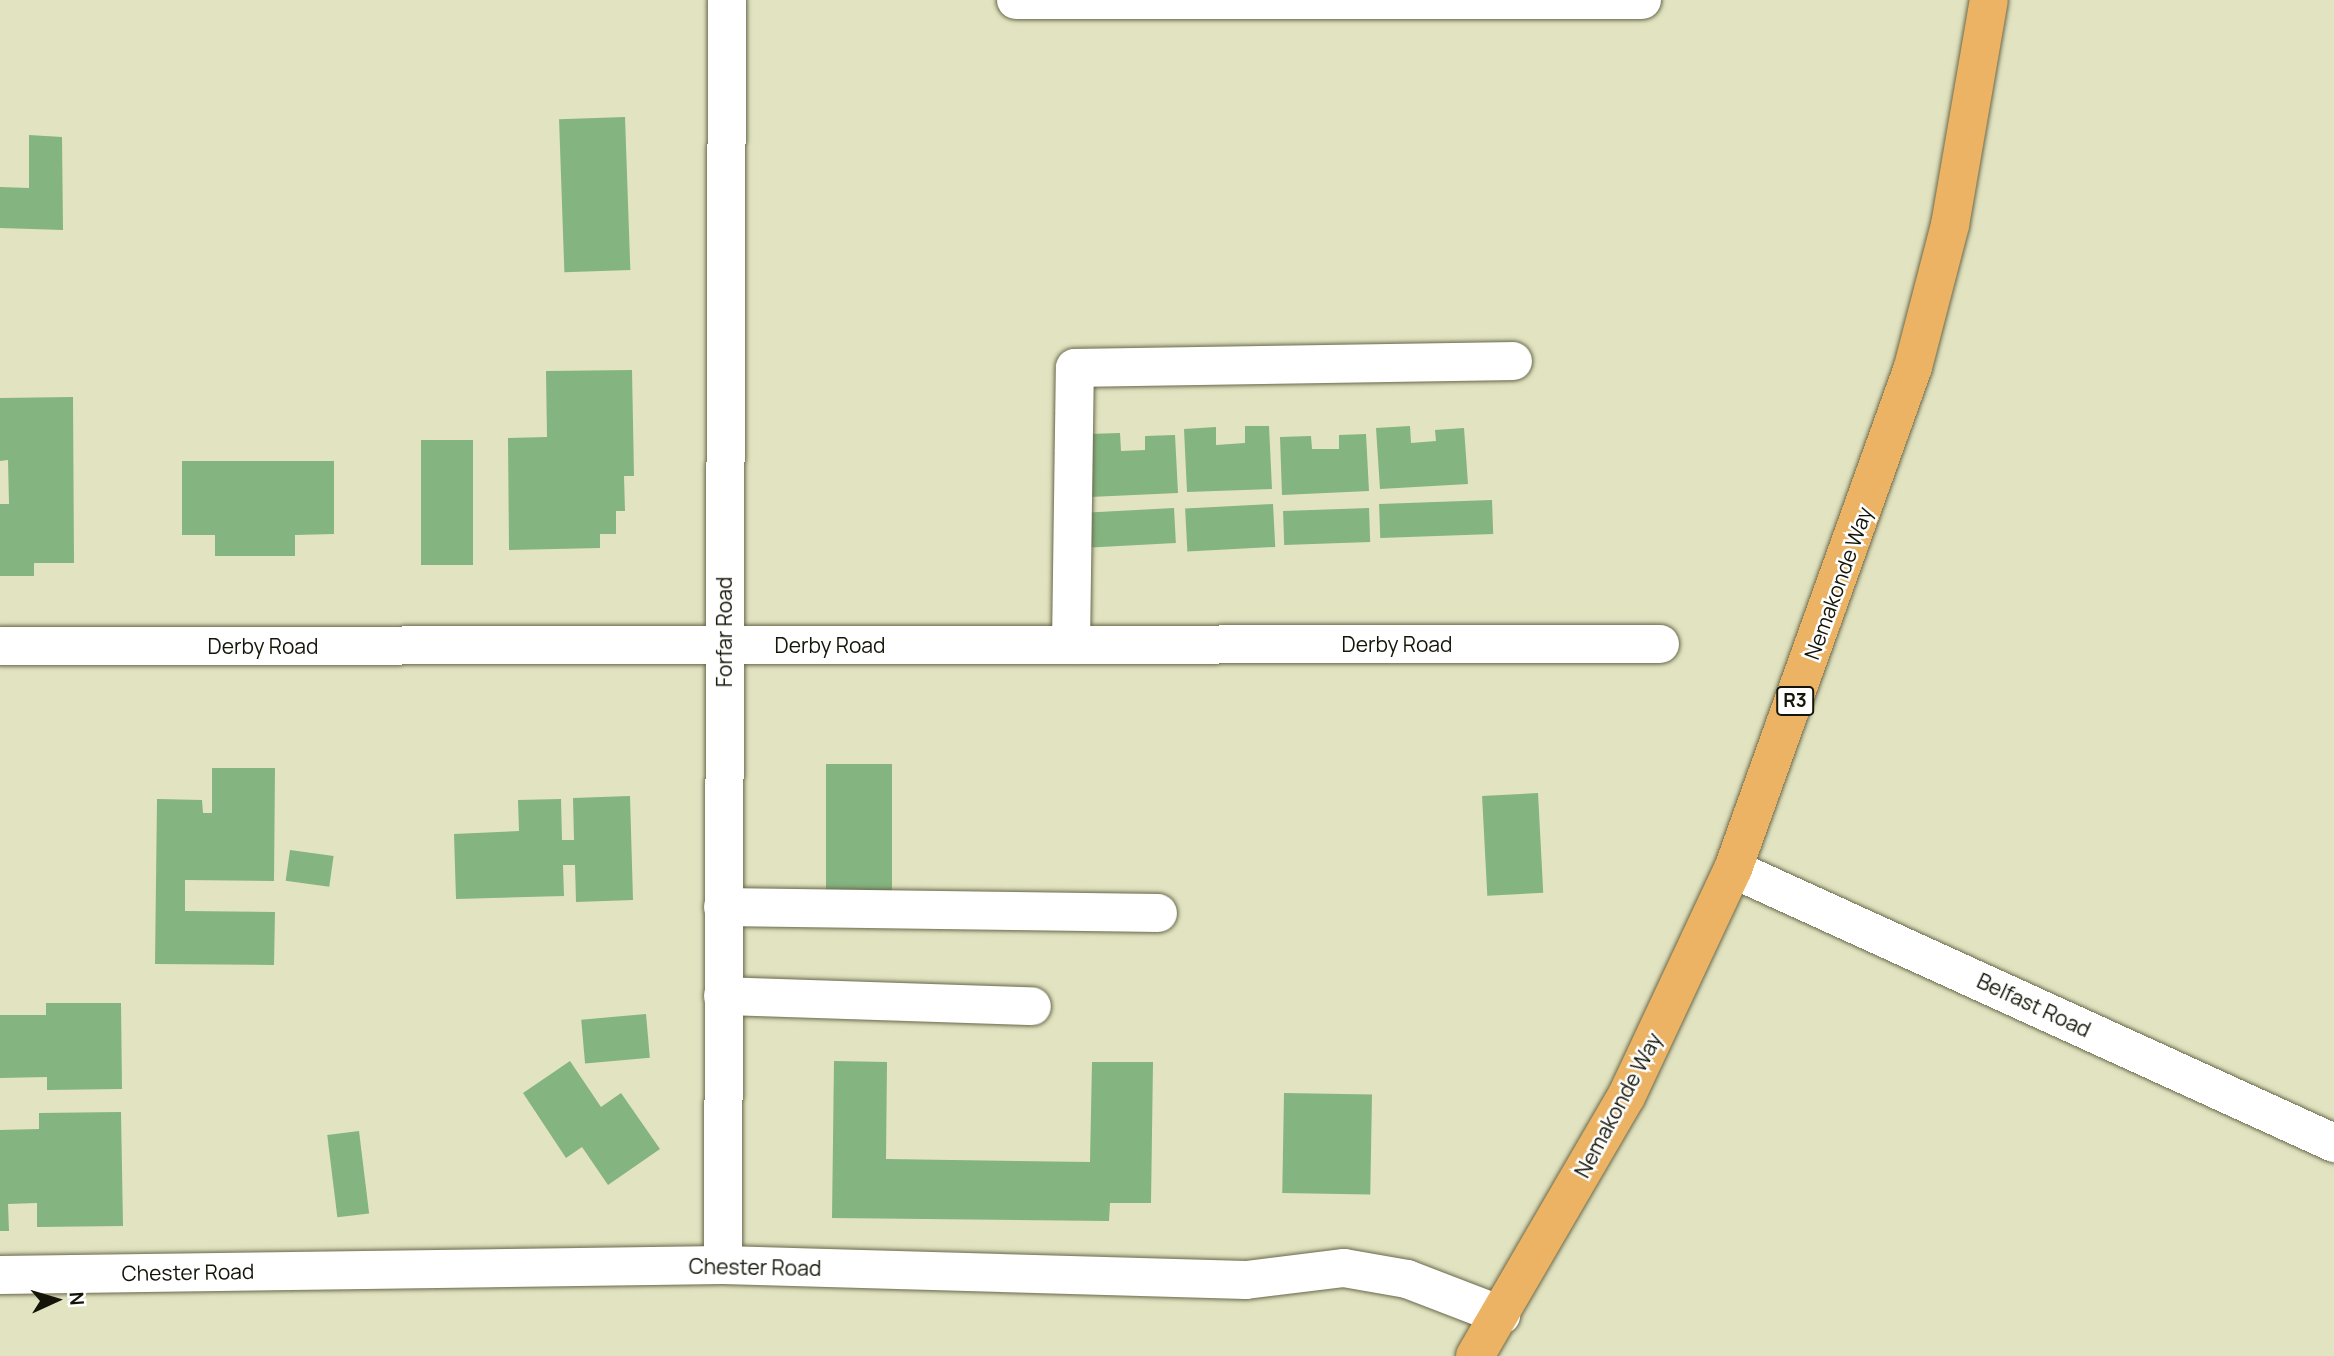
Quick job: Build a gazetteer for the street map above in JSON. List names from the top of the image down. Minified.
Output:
{"streets":{"highway":["Nemakonde Way","R3"],"street":["Forfar Road","Derby Road","Belfast Road","Chester Road"]},"crossings":[["Nemakonde Way","Belfast Road"],["Nemakonde Way","Chester Road"],["Forfar Road","Derby Road"],["Forfar Road","Chester Road"]],"north":"right"}
